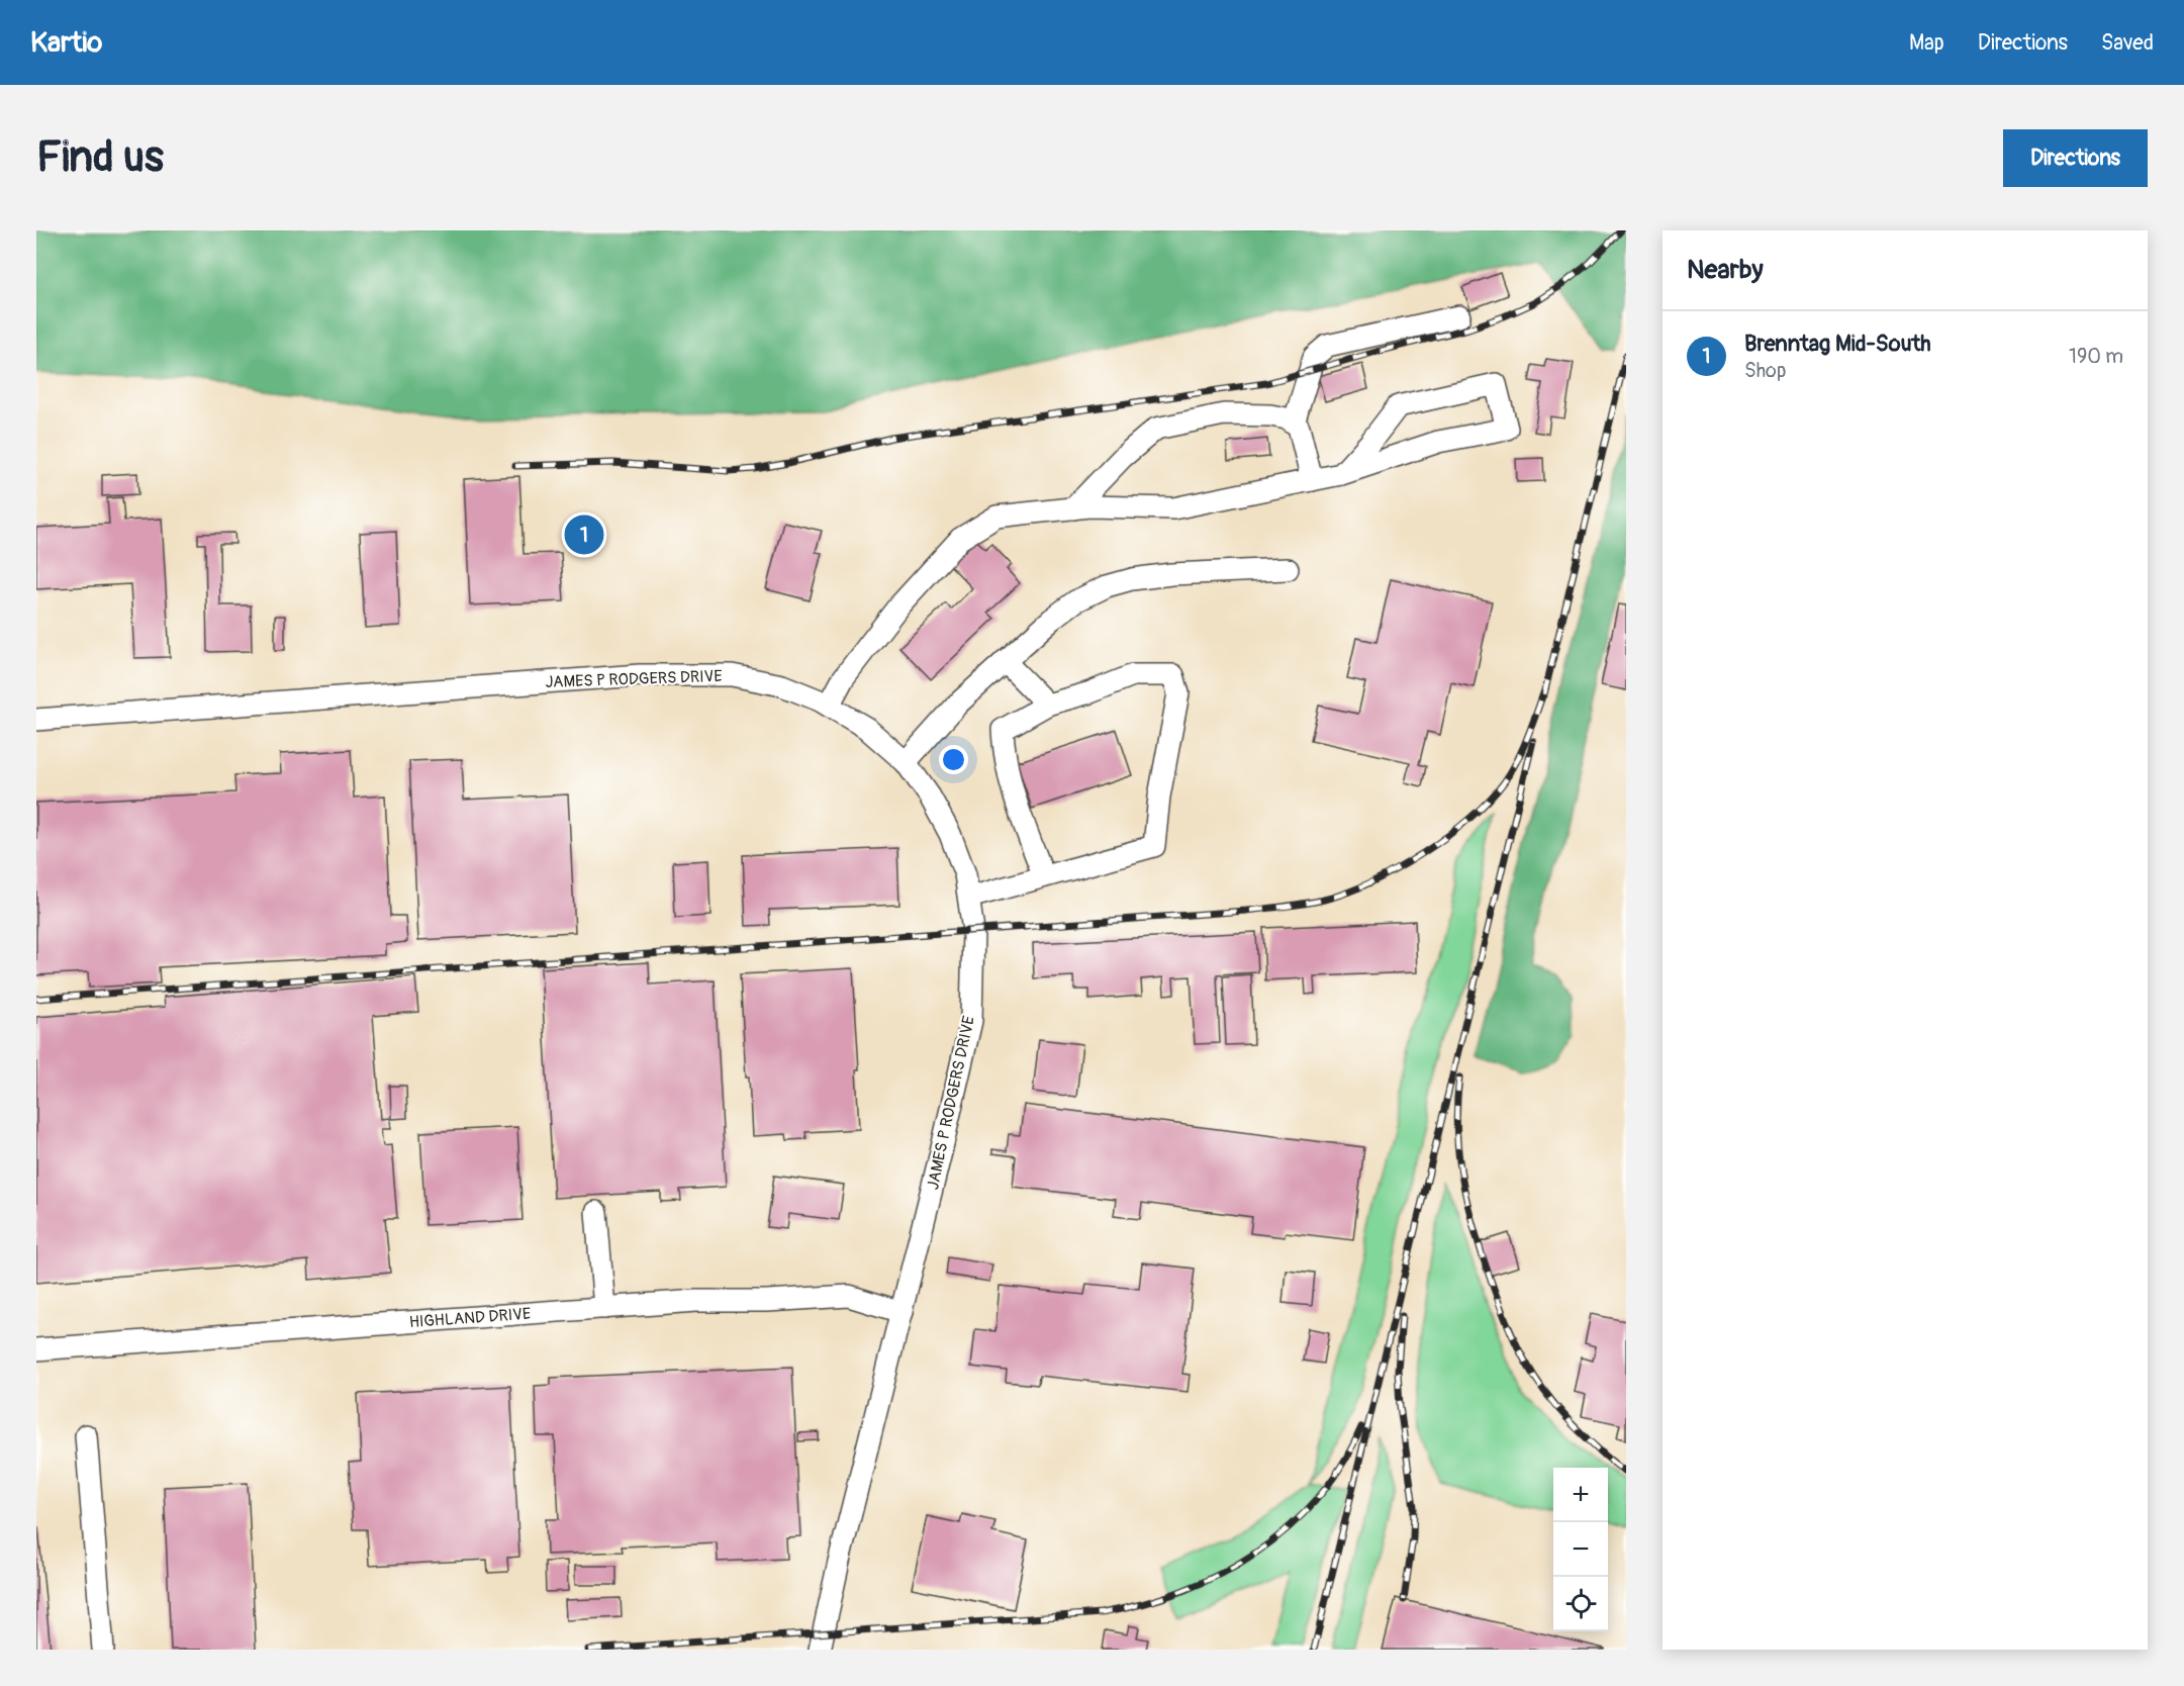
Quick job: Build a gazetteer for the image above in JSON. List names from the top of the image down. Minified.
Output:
{"streets":{"street":["JAMES P RODGERS DRIVE","HIGHLAND DRIVE"]},"crossings":[["JAMES P RODGERS DRIVE","HIGHLAND DRIVE"]],"page":{"header":"Kartio","nav":["Map","Directions","Saved"],"buttons":"Directions","title":"Find us","heading":"Nearby","list":[{"mark":"1","name":"Brenntag Mid-South","note":"Shop","value":"190 m"}],"pins":"1","map_buttons":["+","−"]}}
